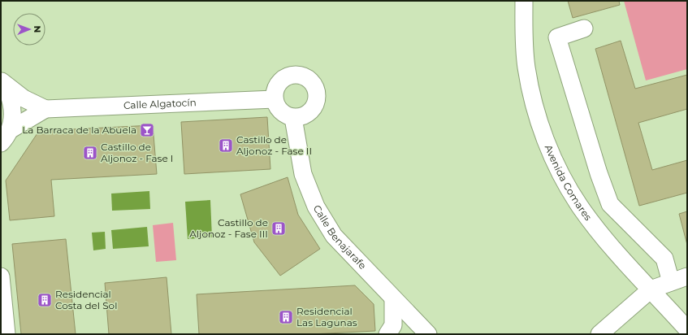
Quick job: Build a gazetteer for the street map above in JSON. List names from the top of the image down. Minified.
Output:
{"streets":{"street":["Calle Algatocín","Avenida Comares","Calle Benajarafe"]},"crossings":[["Calle Algatocín","Calle Benajarafe"]],"places":{"bar":["La Barraca de la Abuela"],"building":["Castillo de Aljonoz - Fase II","Castillo de Aljonoz - Fase I","Castillo de Aljonoz - Fase III","Residencial Costa del Sol","Residencial Las Lagunas"]},"north":"right"}
